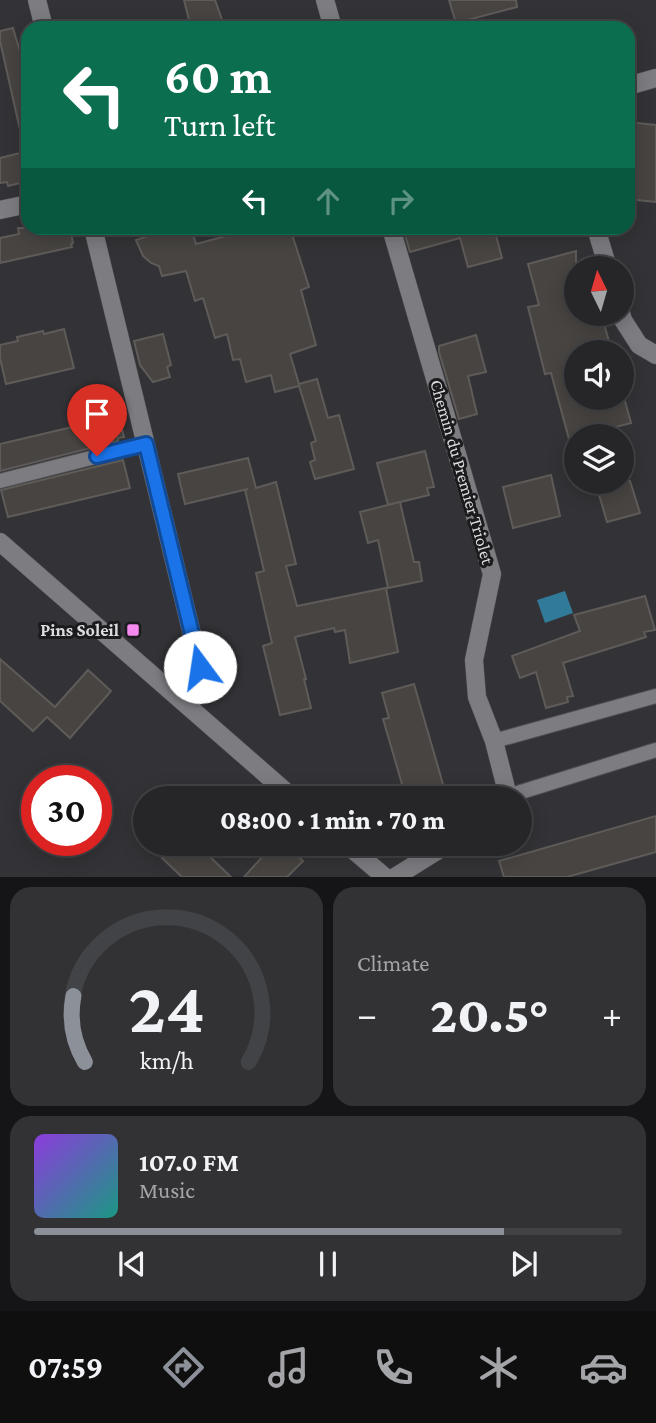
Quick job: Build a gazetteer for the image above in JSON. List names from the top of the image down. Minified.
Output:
{"streets":{"street":["Chemin du Premier Triolet"]},"places":{"transit":["Pins Soleil"]},"north":"top","page":{"turn":["60 m","Turn left"],"limit":"30","trip":"08:00 · 1 min · 70 m","tile":"Climate","heat":["−","20.5°","+"],"song":["107.0 FM","Music"],"tabs":"07:59","gauge":["24","km/h"]}}
